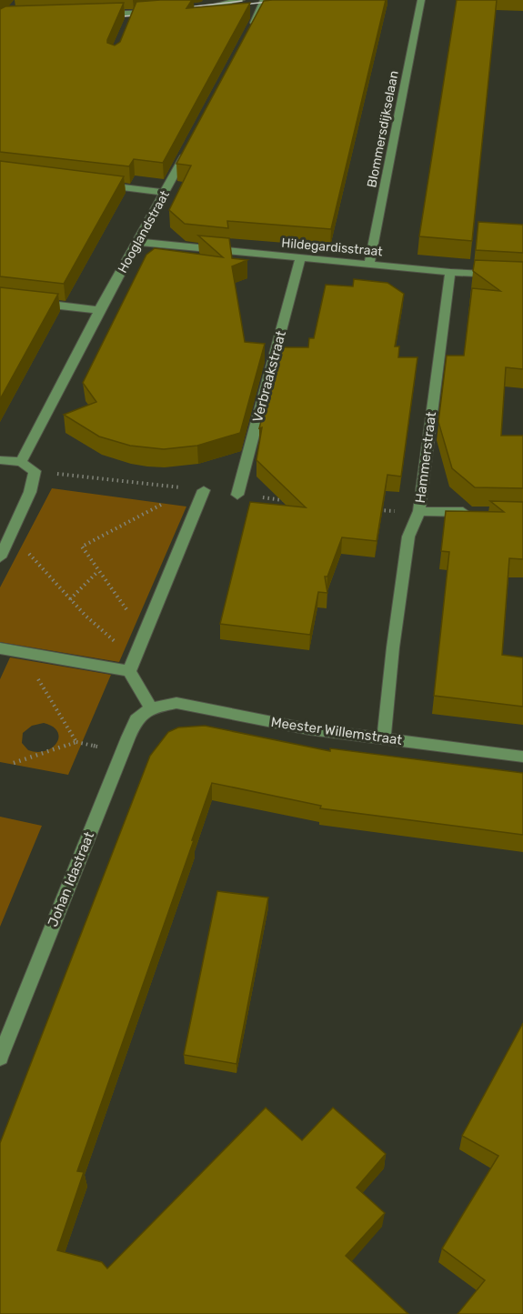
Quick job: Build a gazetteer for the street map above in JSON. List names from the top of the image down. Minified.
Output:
{"streets":{"street":["Blommersdijkselaan","Hooglandstraat","Hildegardisstraat","Verbraakstraat","Hammerstraat","Meester Willemstraat","Johan Idastraat"]},"crossings":[["Blommersdijkselaan","Hildegardisstraat"],["Hooglandstraat","Hildegardisstraat"],["Hildegardisstraat","Verbraakstraat"],["Hildegardisstraat","Hammerstraat"],["Hammerstraat","Meester Willemstraat"],["Meester Willemstraat","Johan Idastraat"]]}
